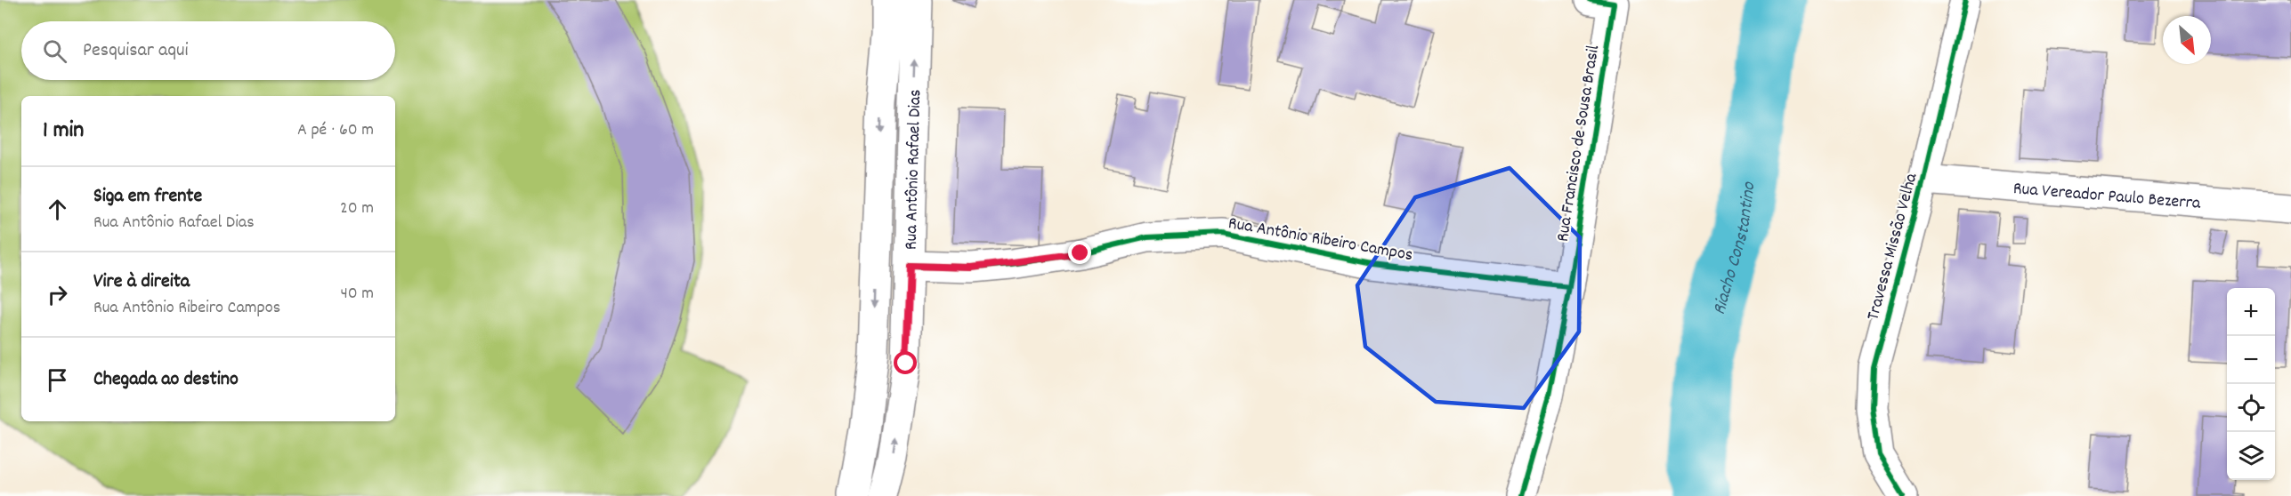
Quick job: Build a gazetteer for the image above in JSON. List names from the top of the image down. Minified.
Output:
{"streets":{"street":["Rua Francisco de Sousa Brasil","Rua Antônio Rafael Dias","Rua Vereador Paulo Bezerra","Rua Antônio Ribeiro Campos","Travessa Missão Velha"]},"crossings":[["Rua Francisco de Sousa Brasil","Rua Antônio Ribeiro Campos"],["Rua Antônio Rafael Dias","Rua Antônio Ribeiro Campos"],["Rua Vereador Paulo Bezerra","Travessa Missão Velha"]],"water":["Riacho Constantino"],"north":"bottom right","page":{"search":"Pesquisar aqui","heading":["1 min","A pé · 60 m"],"list":[["Siga em frente","Rua Antônio Rafael Dias","20 m"],["Vire à direita","Rua Antônio Ribeiro Campos","40 m"],"Chegada ao destino"],"map_buttons":["+","−"]}}
